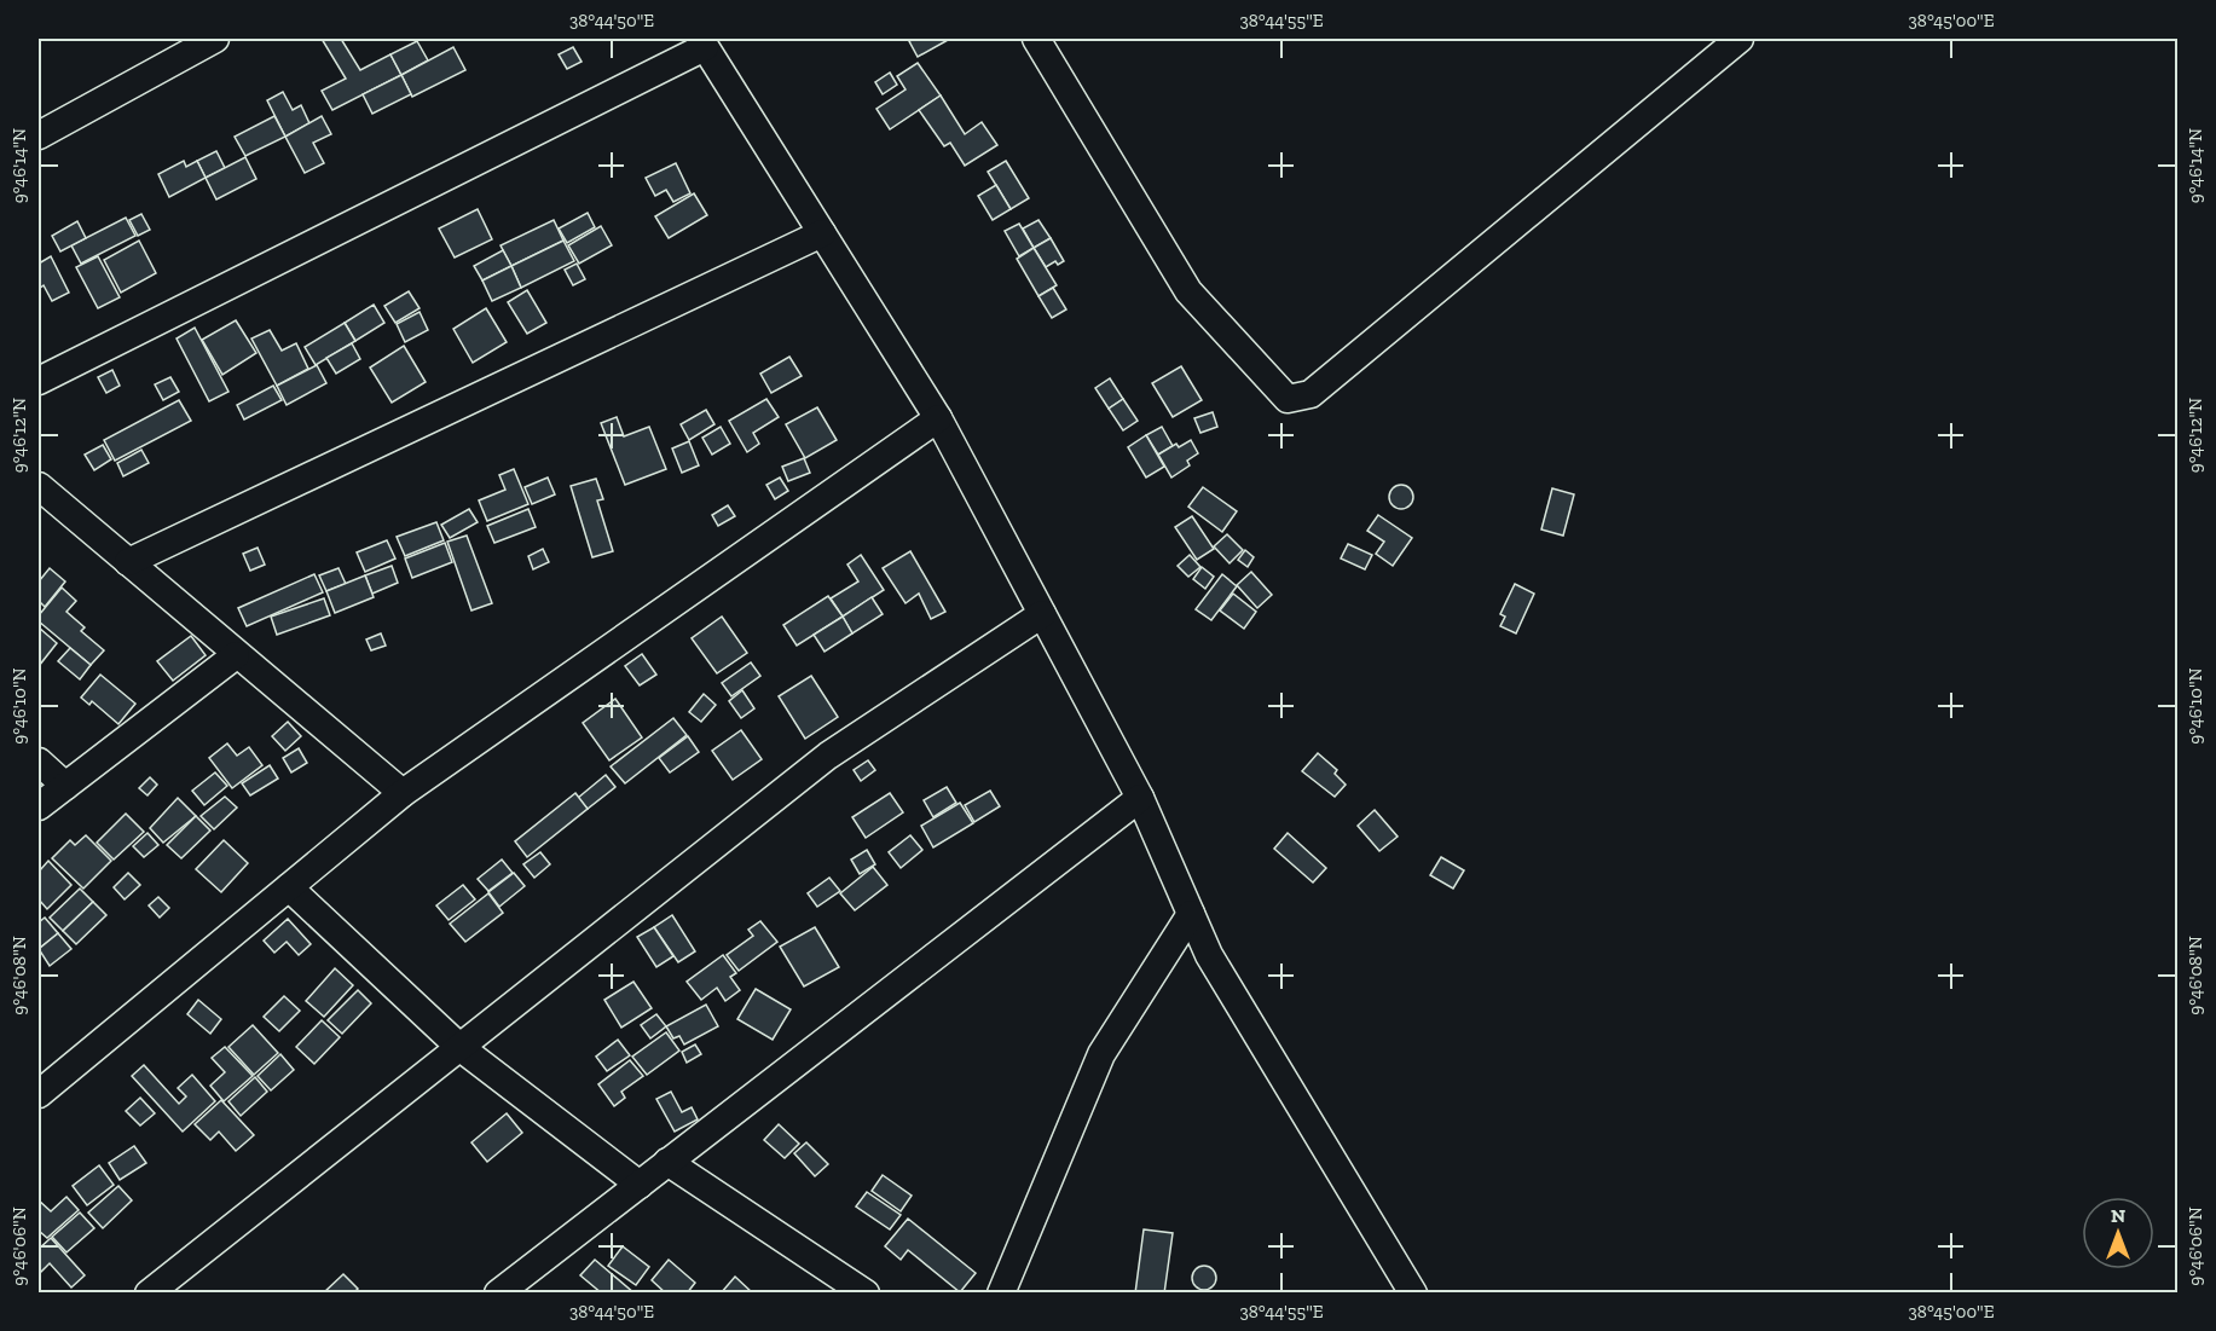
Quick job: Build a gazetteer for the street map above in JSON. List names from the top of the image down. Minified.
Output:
{"north":"top","coordinates":["38°44'50\"E","38°44'55\"E","38°45'00\"E","9°46'14\"N","9°46'12\"N","9°46'10\"N","9°46'08\"N","9°46'06\"N"]}
